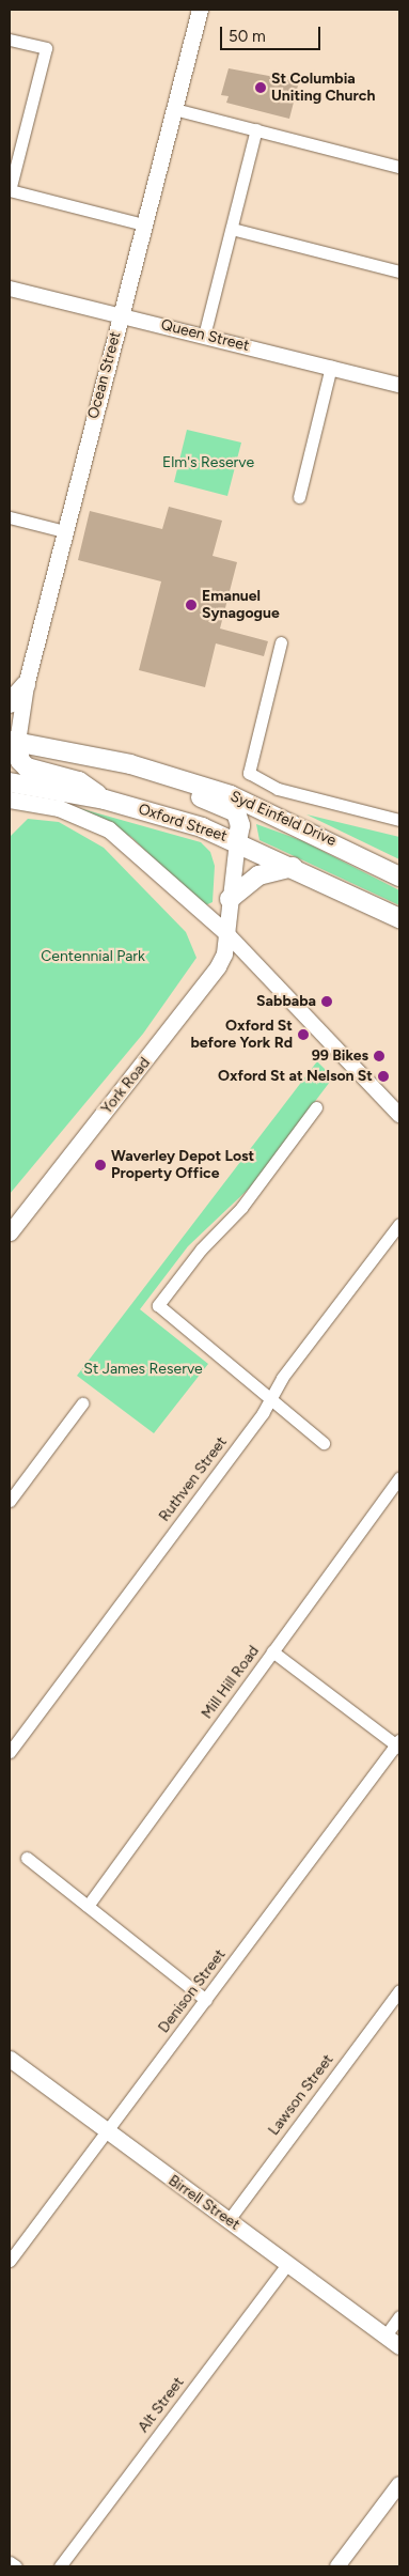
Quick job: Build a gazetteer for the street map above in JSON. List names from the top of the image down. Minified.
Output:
{"streets":{"main road":["Ocean Street","Syd Einfeld Drive","Oxford Street","York Road","Birrell Street"],"street":["Queen Street","Ruthven Street","Mill Hill Road","Denison Street","Lawson Street","Alt Street"]},"crossings":[["Queen Street","Ocean Street"],["Oxford Street","York Road"],["Denison Street","Birrell Street"],["Lawson Street","Birrell Street"],["Birrell Street","Alt Street"]],"parks":["Elm's Reserve","Centennial Park","St James Reserve"],"places":["St Columbia Uniting Church","Emanuel Synagogue","Sabbaba","Oxford St before York Rd","99 Bikes","Oxford St at Nelson St","Waverley Depot Lost Property Office"],"scale_bar":"50 m"}
